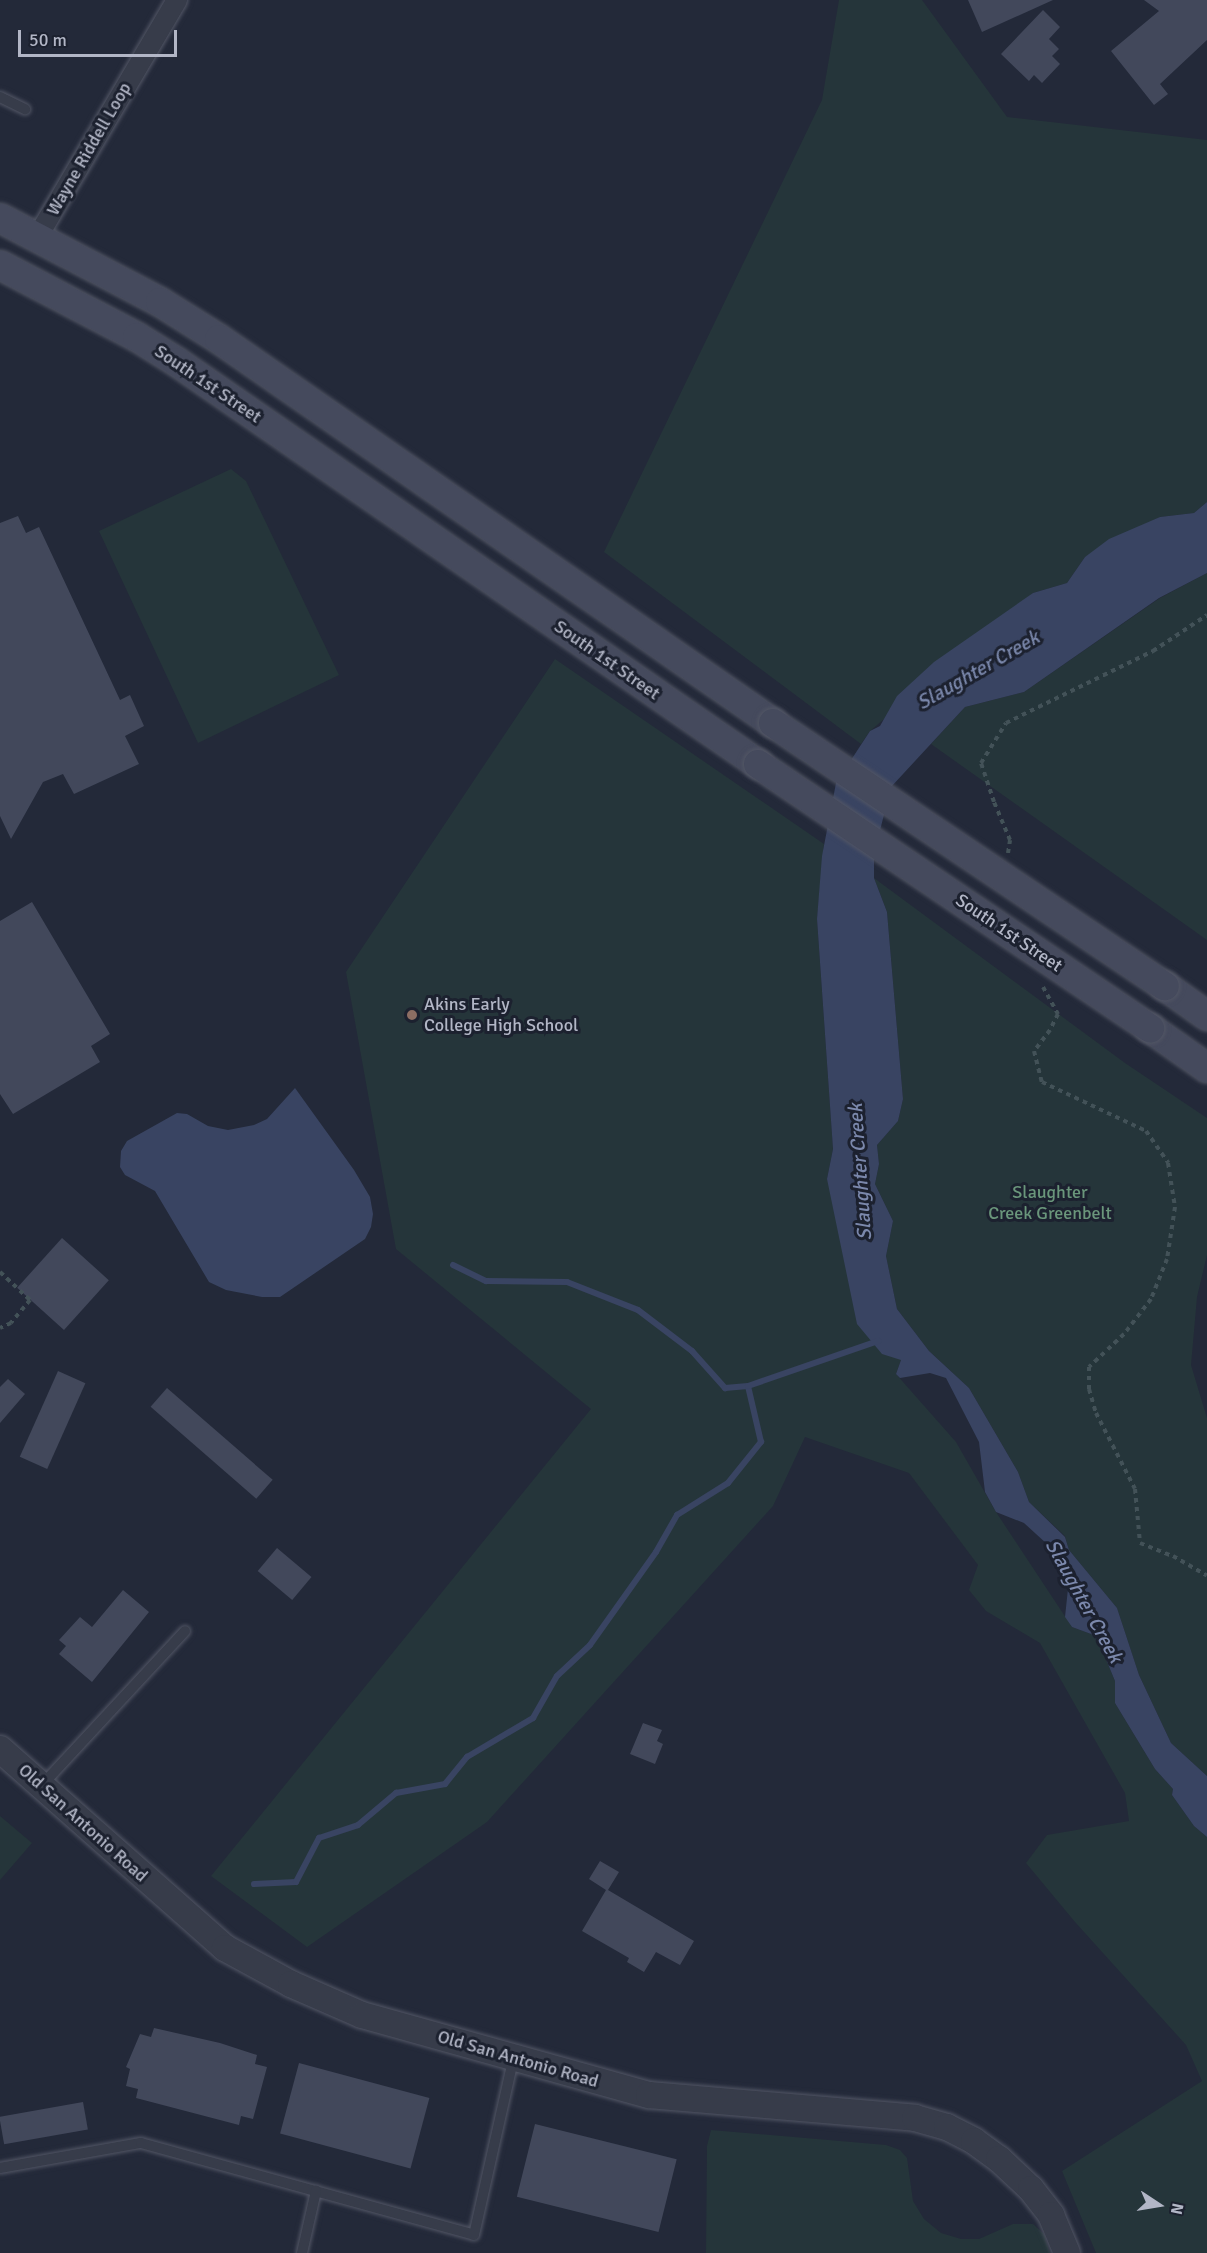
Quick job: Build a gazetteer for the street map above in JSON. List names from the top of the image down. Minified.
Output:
{"streets":{"main road":["South 1st Street"],"street":["Wayne Riddell Loop","Old San Antonio Road"]},"water":["Slaughter Creek"],"parks":["Slaughter Creek Greenbelt"],"places":["Akins Early College High School"],"scale_bar":"50 m","north":"right"}
